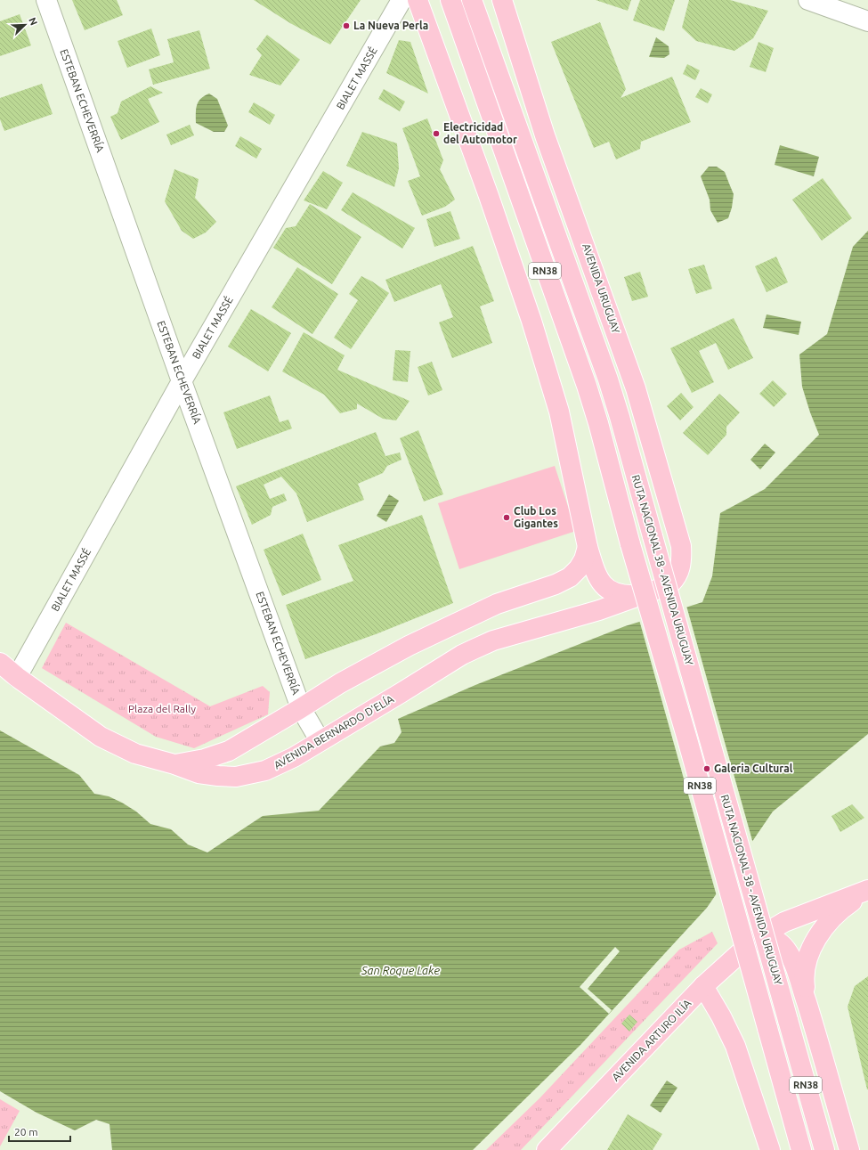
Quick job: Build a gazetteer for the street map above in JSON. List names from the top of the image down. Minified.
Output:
{"streets":{"main road":["RN38","AVENIDA URUGUAY","RUTA NACIONAL 38 - AVENIDA URUGUAY","AVENIDA BERNARDO D'ELÍA","AVENIDA ARTURO ILÍA"],"street":["BIALET MASSÉ","ESTEBAN ECHEVERRÍA"]},"crossings":[["BIALET MASSÉ","ESTEBAN ECHEVERRÍA"],["BIALET MASSÉ","AVENIDA BERNARDO D'ELÍA"],["ESTEBAN ECHEVERRÍA","AVENIDA BERNARDO D'ELÍA"],["AVENIDA URUGUAY","AVENIDA BERNARDO D'ELÍA"]],"water":["San Roque Lake"],"parks":["Plaza del Rally"],"places":["La Nueva Perla","Electricidad del Automotor","Club Los Gigantes","Galeria Cultural"],"scale_bar":"20 m","north":"top right"}
